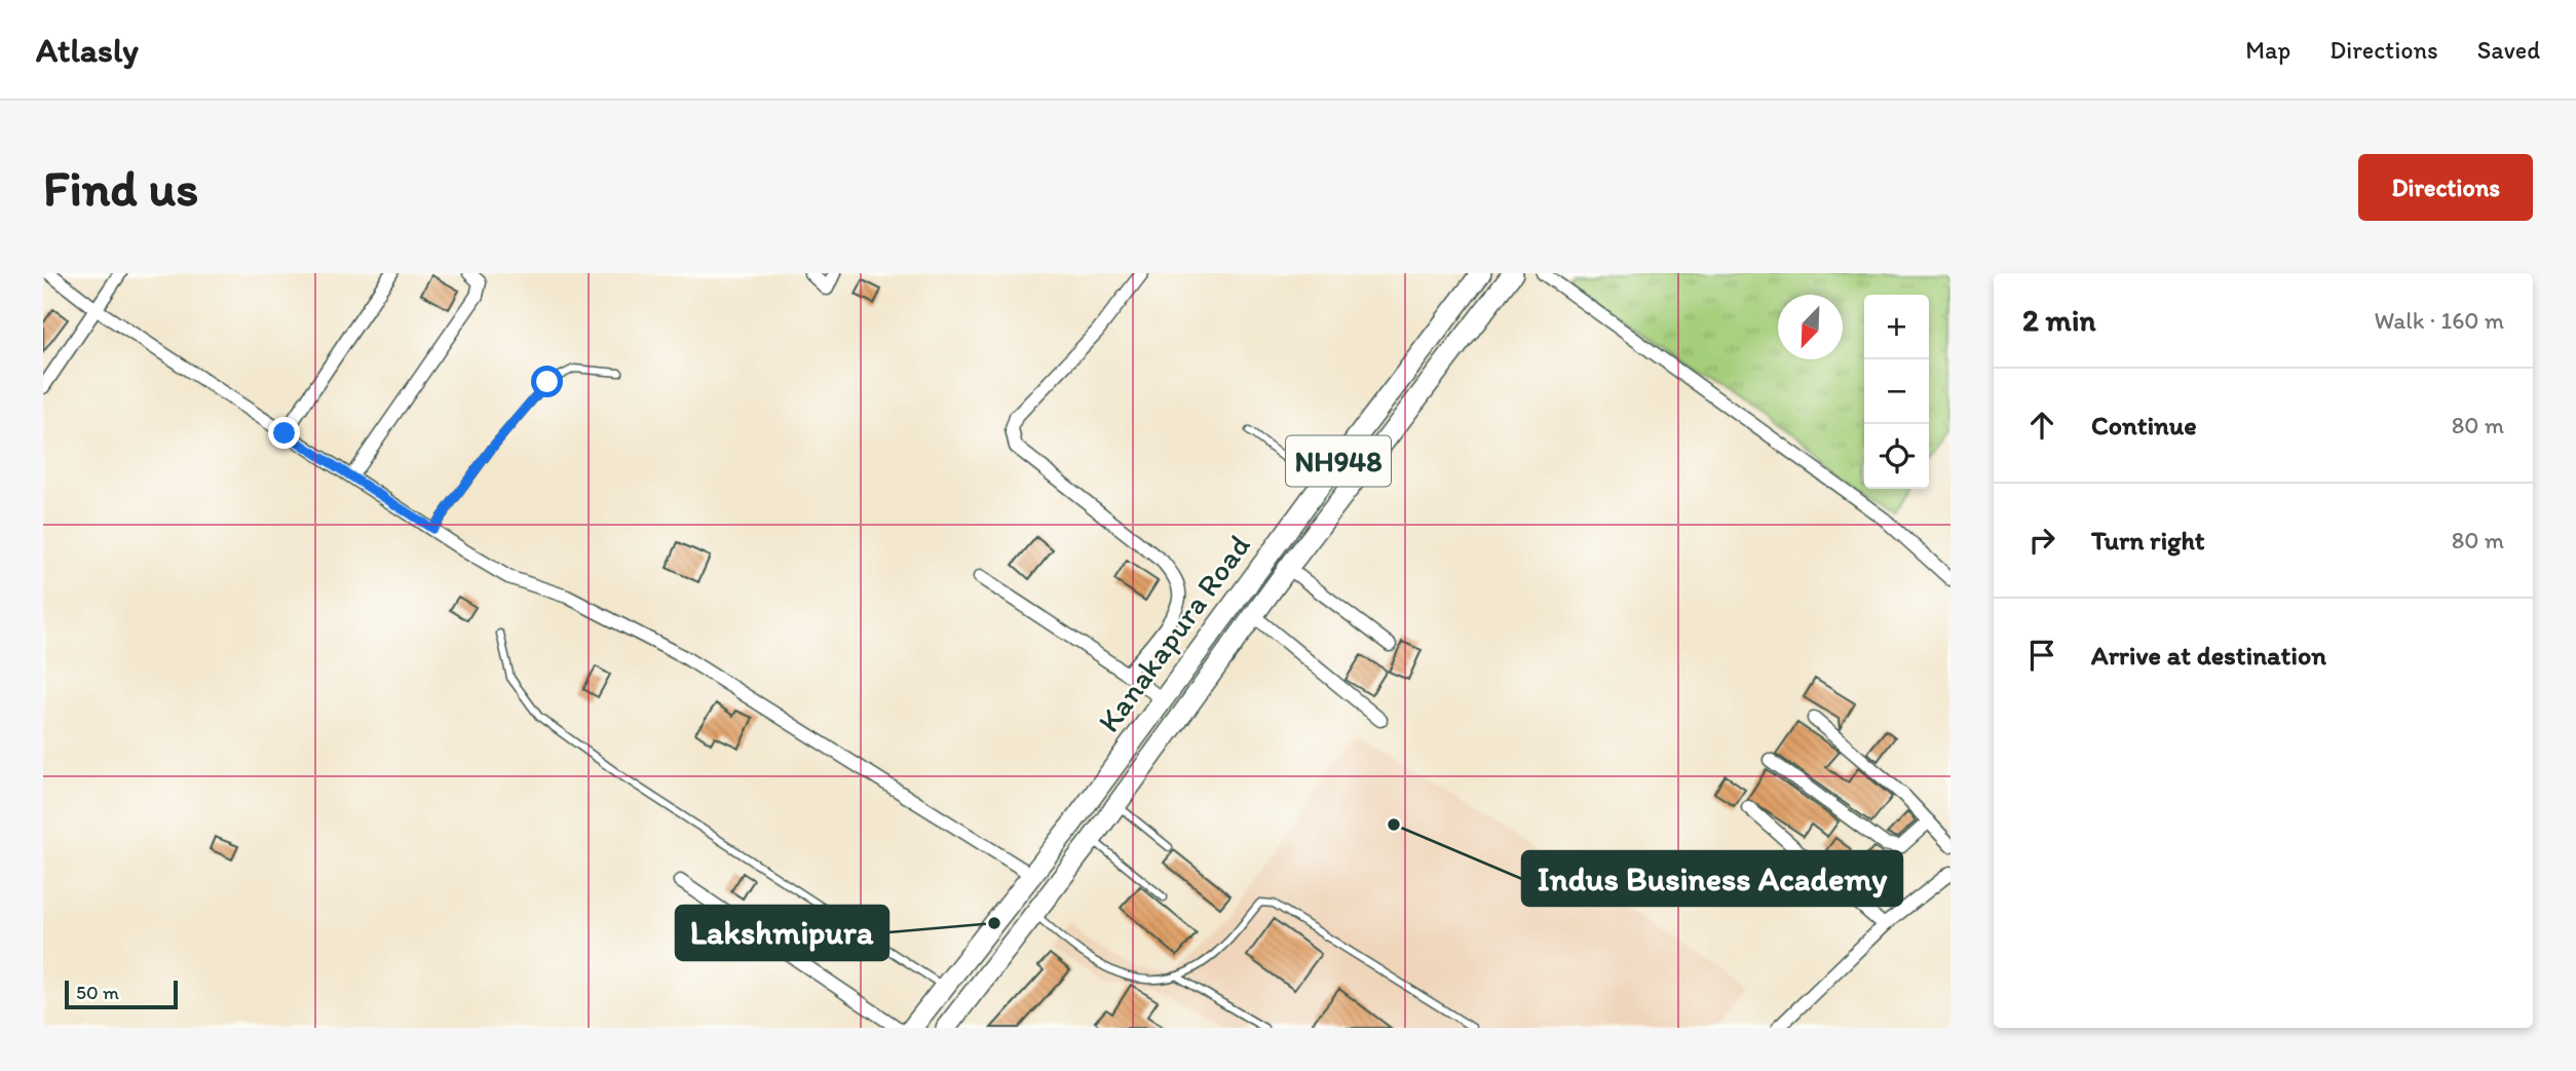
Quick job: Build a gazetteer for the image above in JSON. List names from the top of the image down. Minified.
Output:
{"streets":{"highway":["NH948","Kanakapura Road"]},"places":["Indus Business Academy","Lakshmipura"],"scale_bar":"50 m","north":"bottom left","page":{"header":"Atlasly","nav":["Map","Directions","Saved"],"buttons":"Directions","title":"Find us","heading":["2 min","Walk · 160 m"],"map_buttons":["+","−"],"list":[["Continue","80 m"],["Turn right","80 m"],"Arrive at destination"],"scale":"50 m"}}
